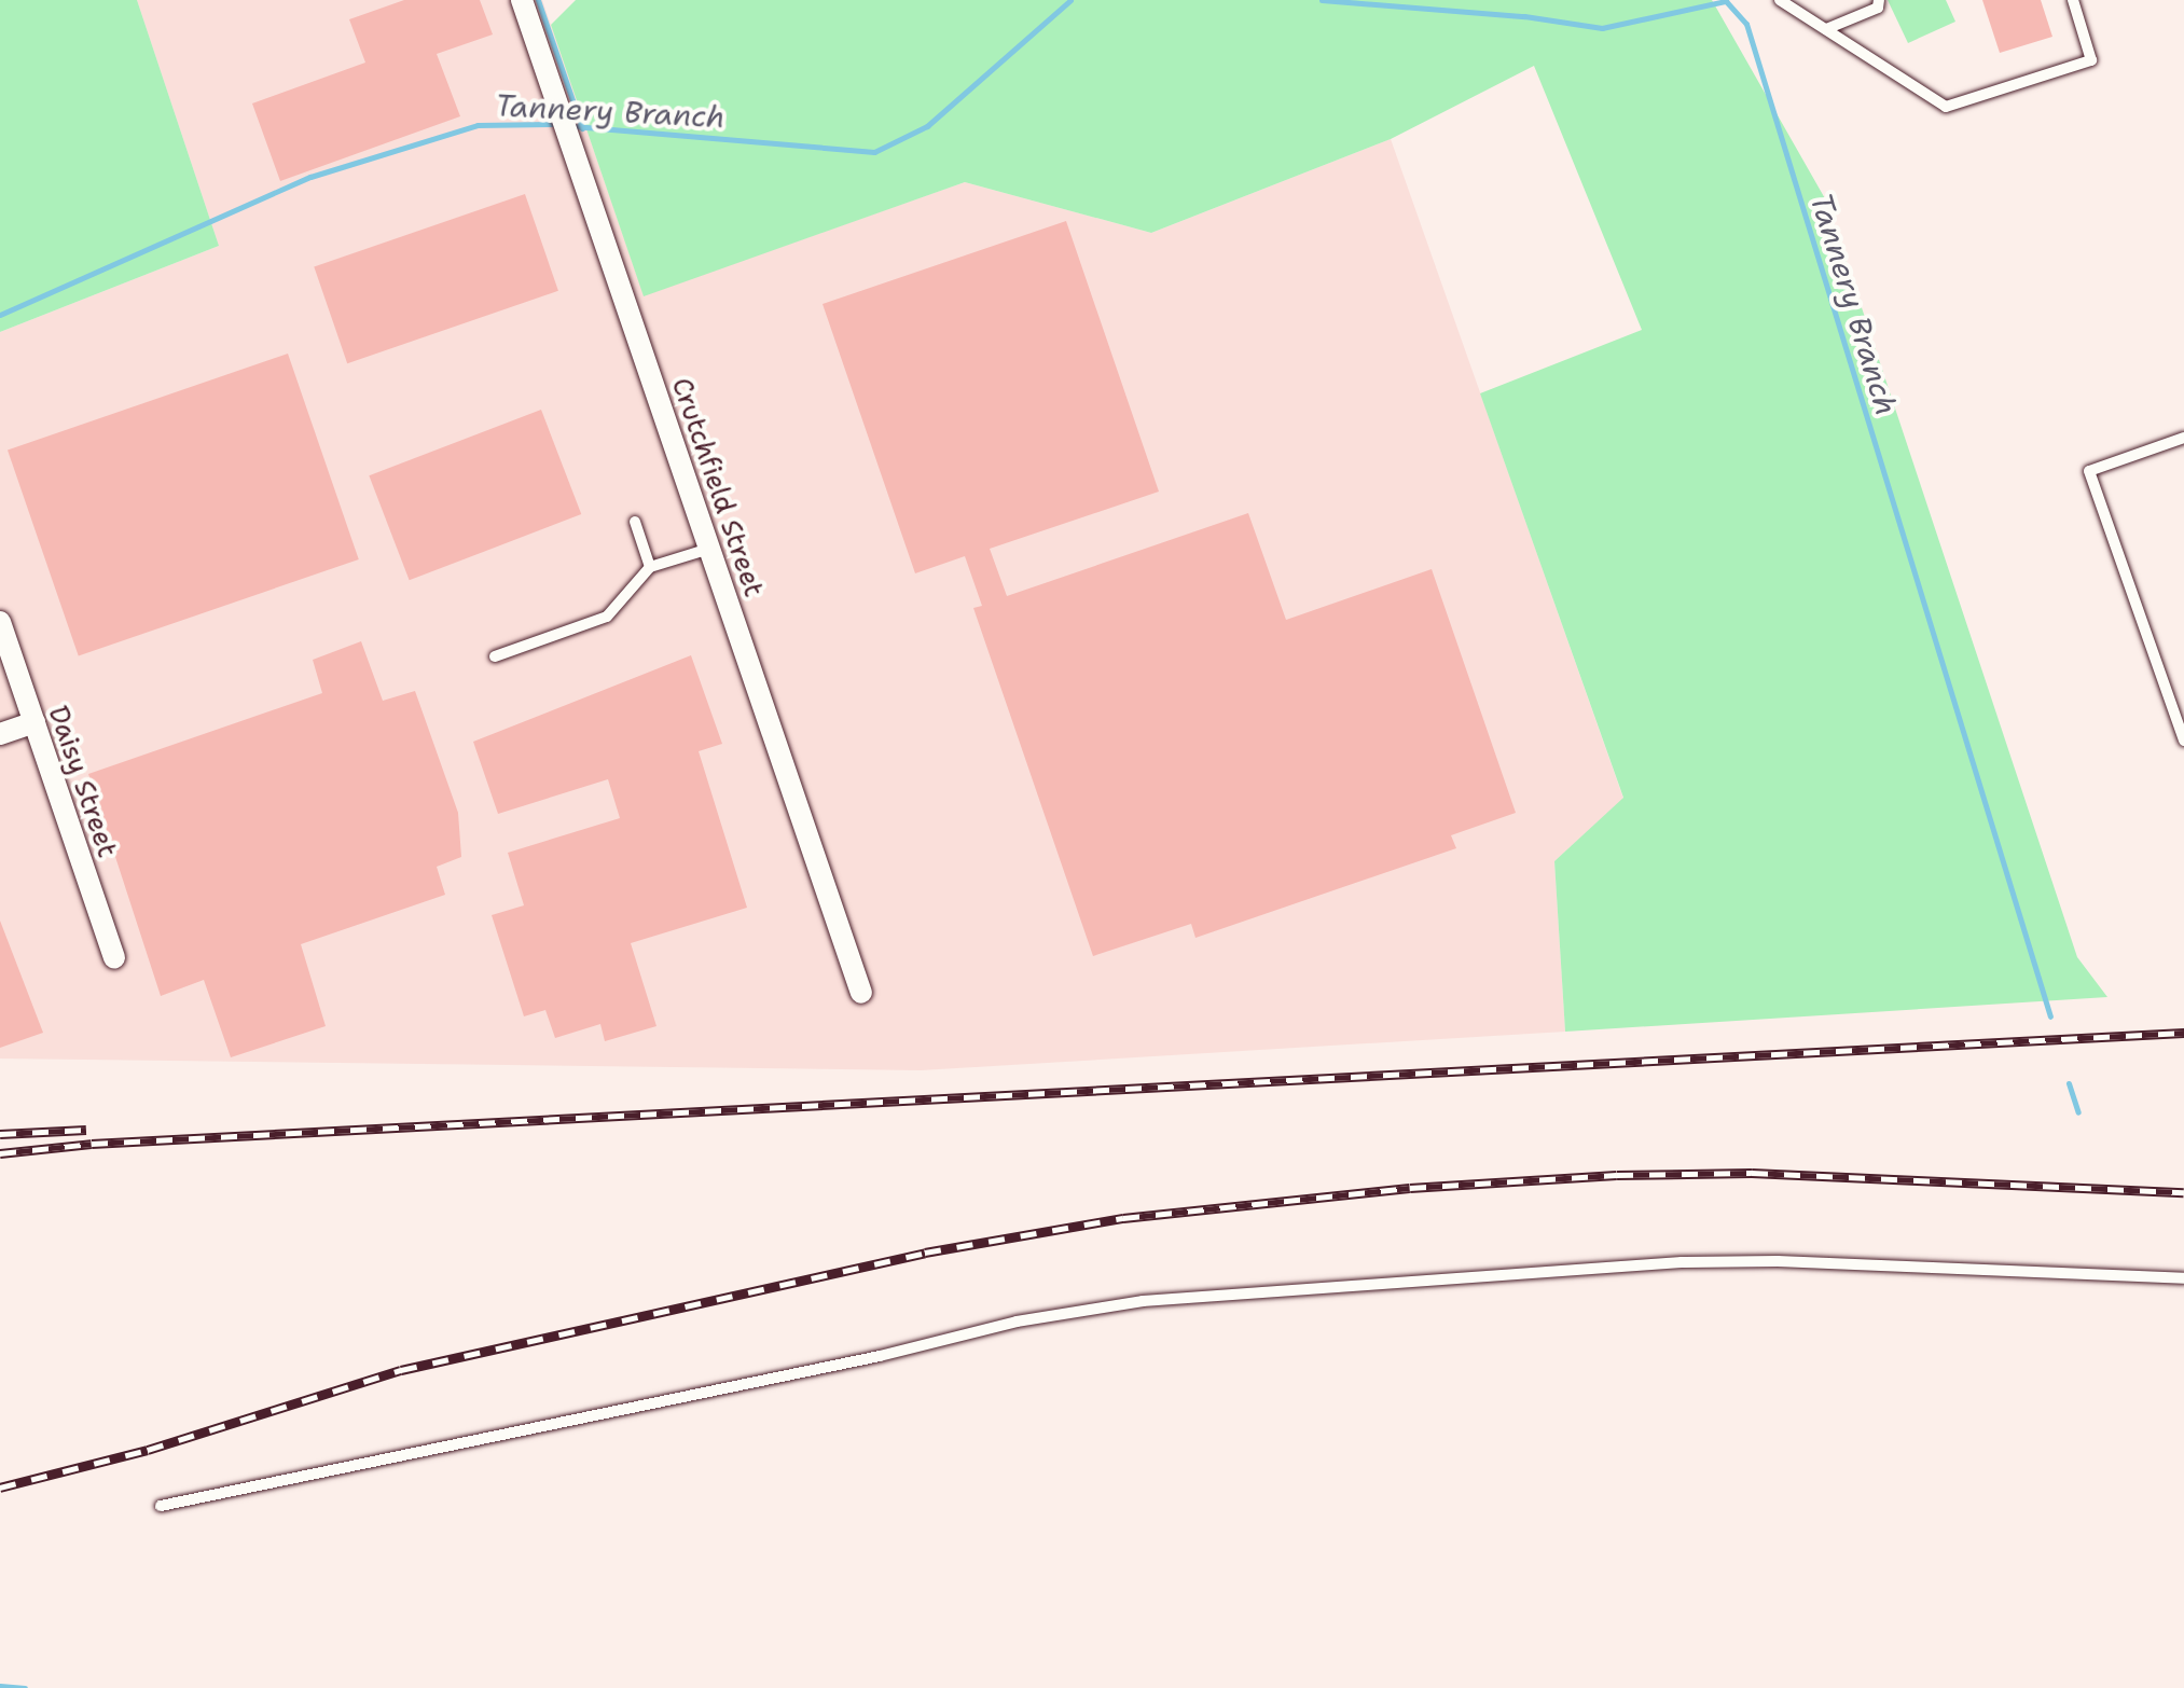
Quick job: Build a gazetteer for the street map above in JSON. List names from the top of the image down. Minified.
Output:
{"streets":{"street":["Crutchfield Street","Daisy Street"]},"water":["Tannery Branch"]}
